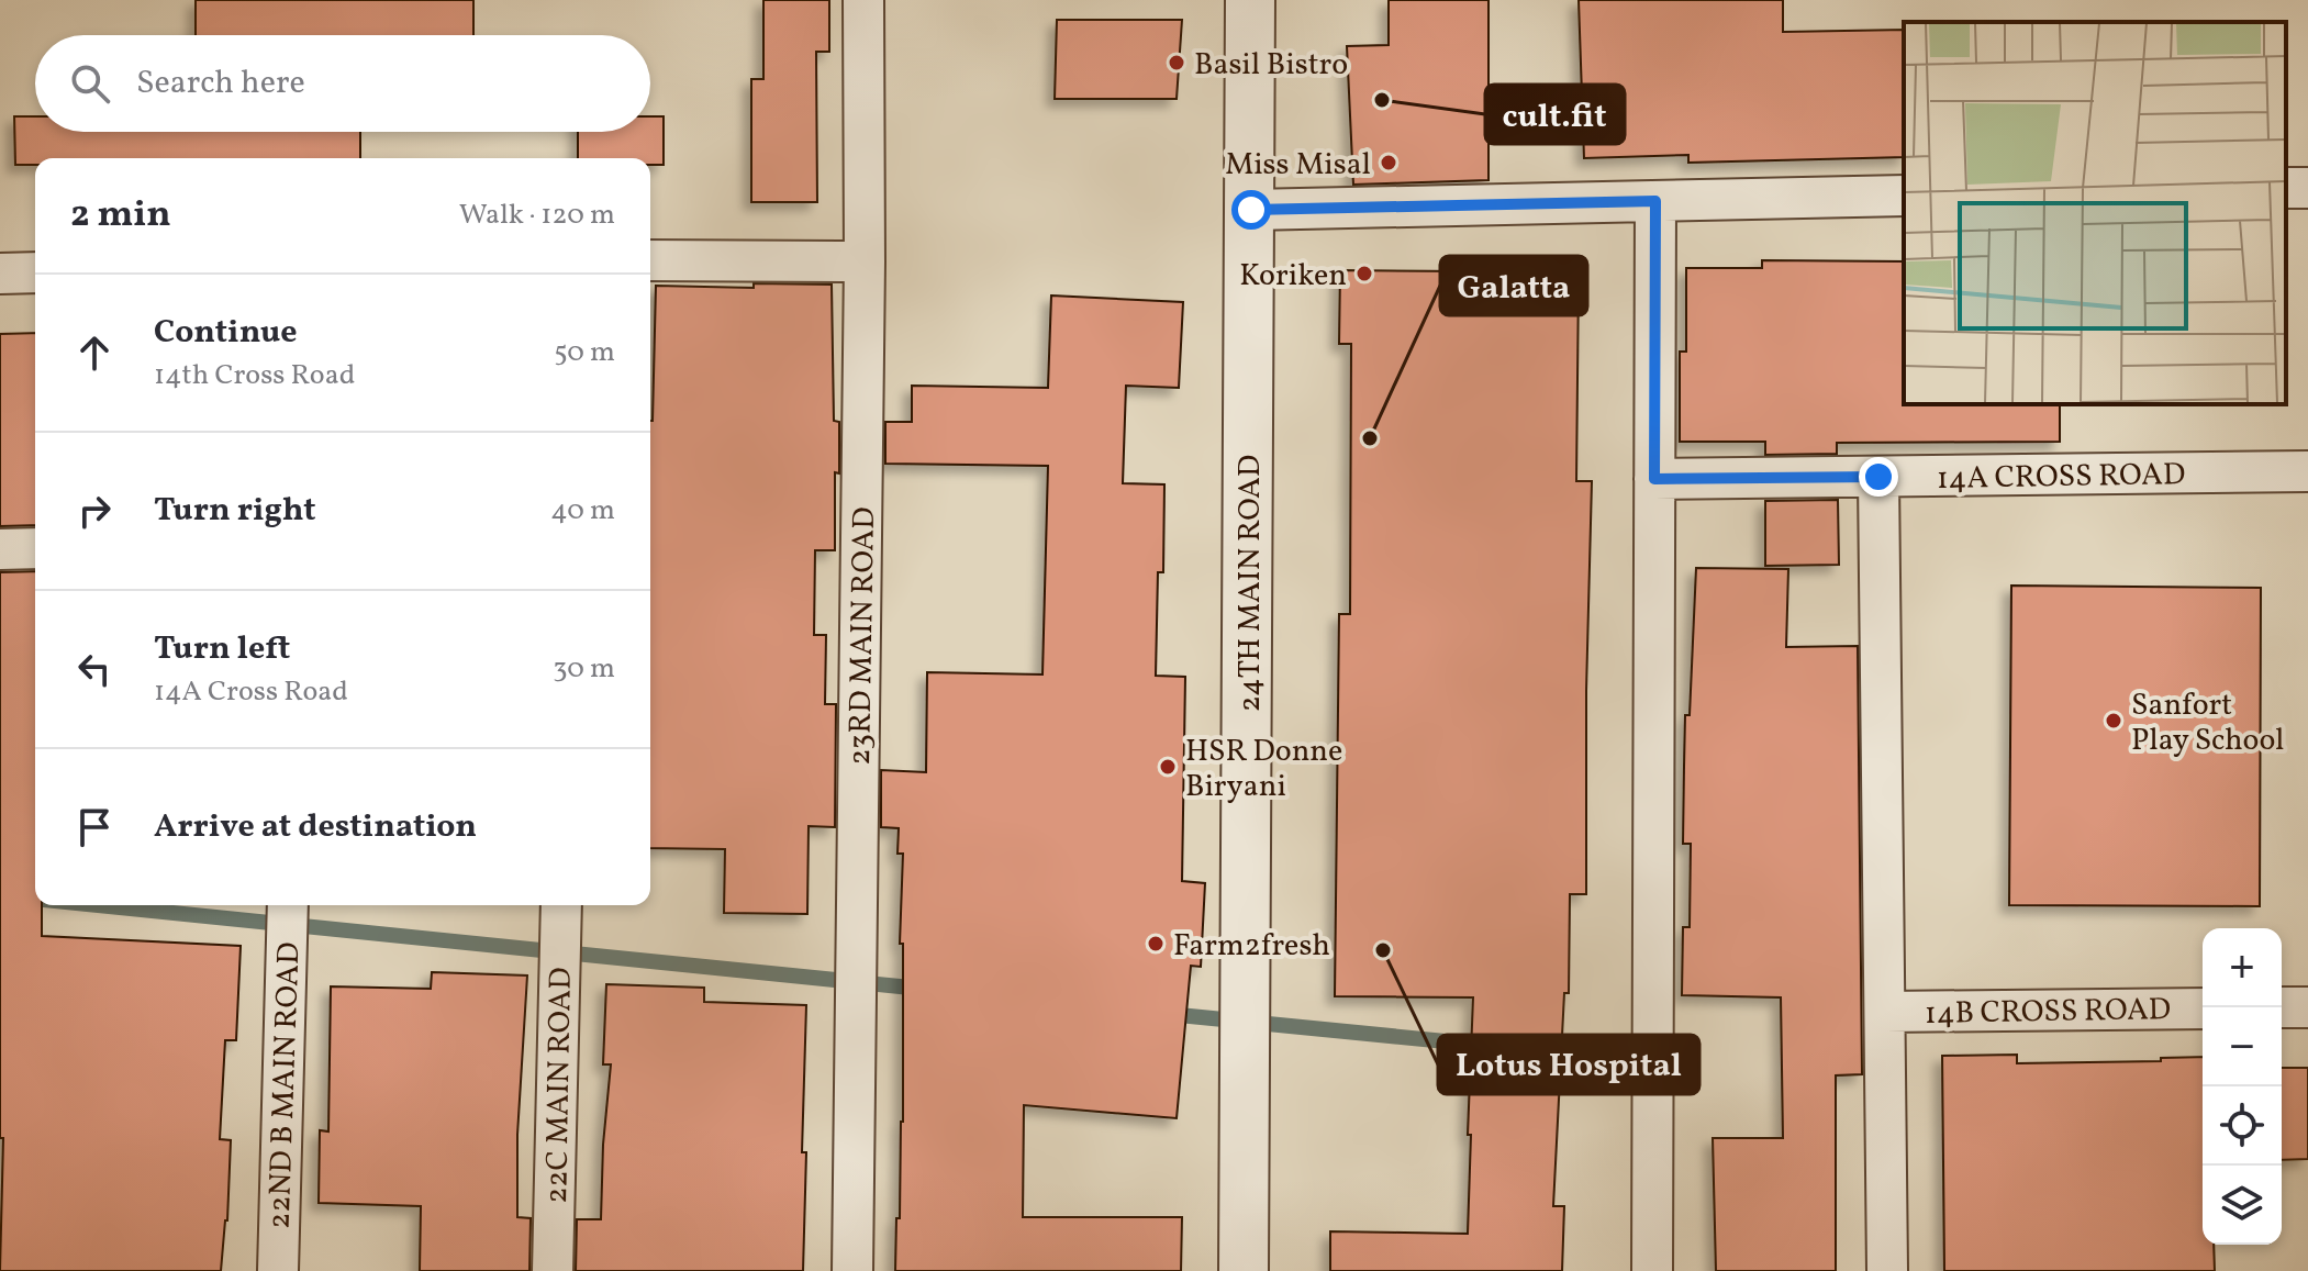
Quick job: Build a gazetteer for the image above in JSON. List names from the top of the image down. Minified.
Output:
{"streets":{"street":["14A CROSS ROAD","24TH MAIN ROAD","23RD MAIN ROAD","14B CROSS ROAD","22ND B MAIN ROAD","22C MAIN ROAD"]},"places":["Basil Bistro","cult.fit","Miss Misal","Koriken","Galatta","Sanfort Play School","HSR Donne Biryani","Farm2fresh","Lotus Hospital"],"page":{"search":"Search here","heading":["2 min","Walk · 120 m"],"list":[["Continue","14th Cross Road","50 m"],["Turn right","40 m"],["Turn left","14A Cross Road","30 m"],"Arrive at destination"],"map_buttons":["+","−"]}}
